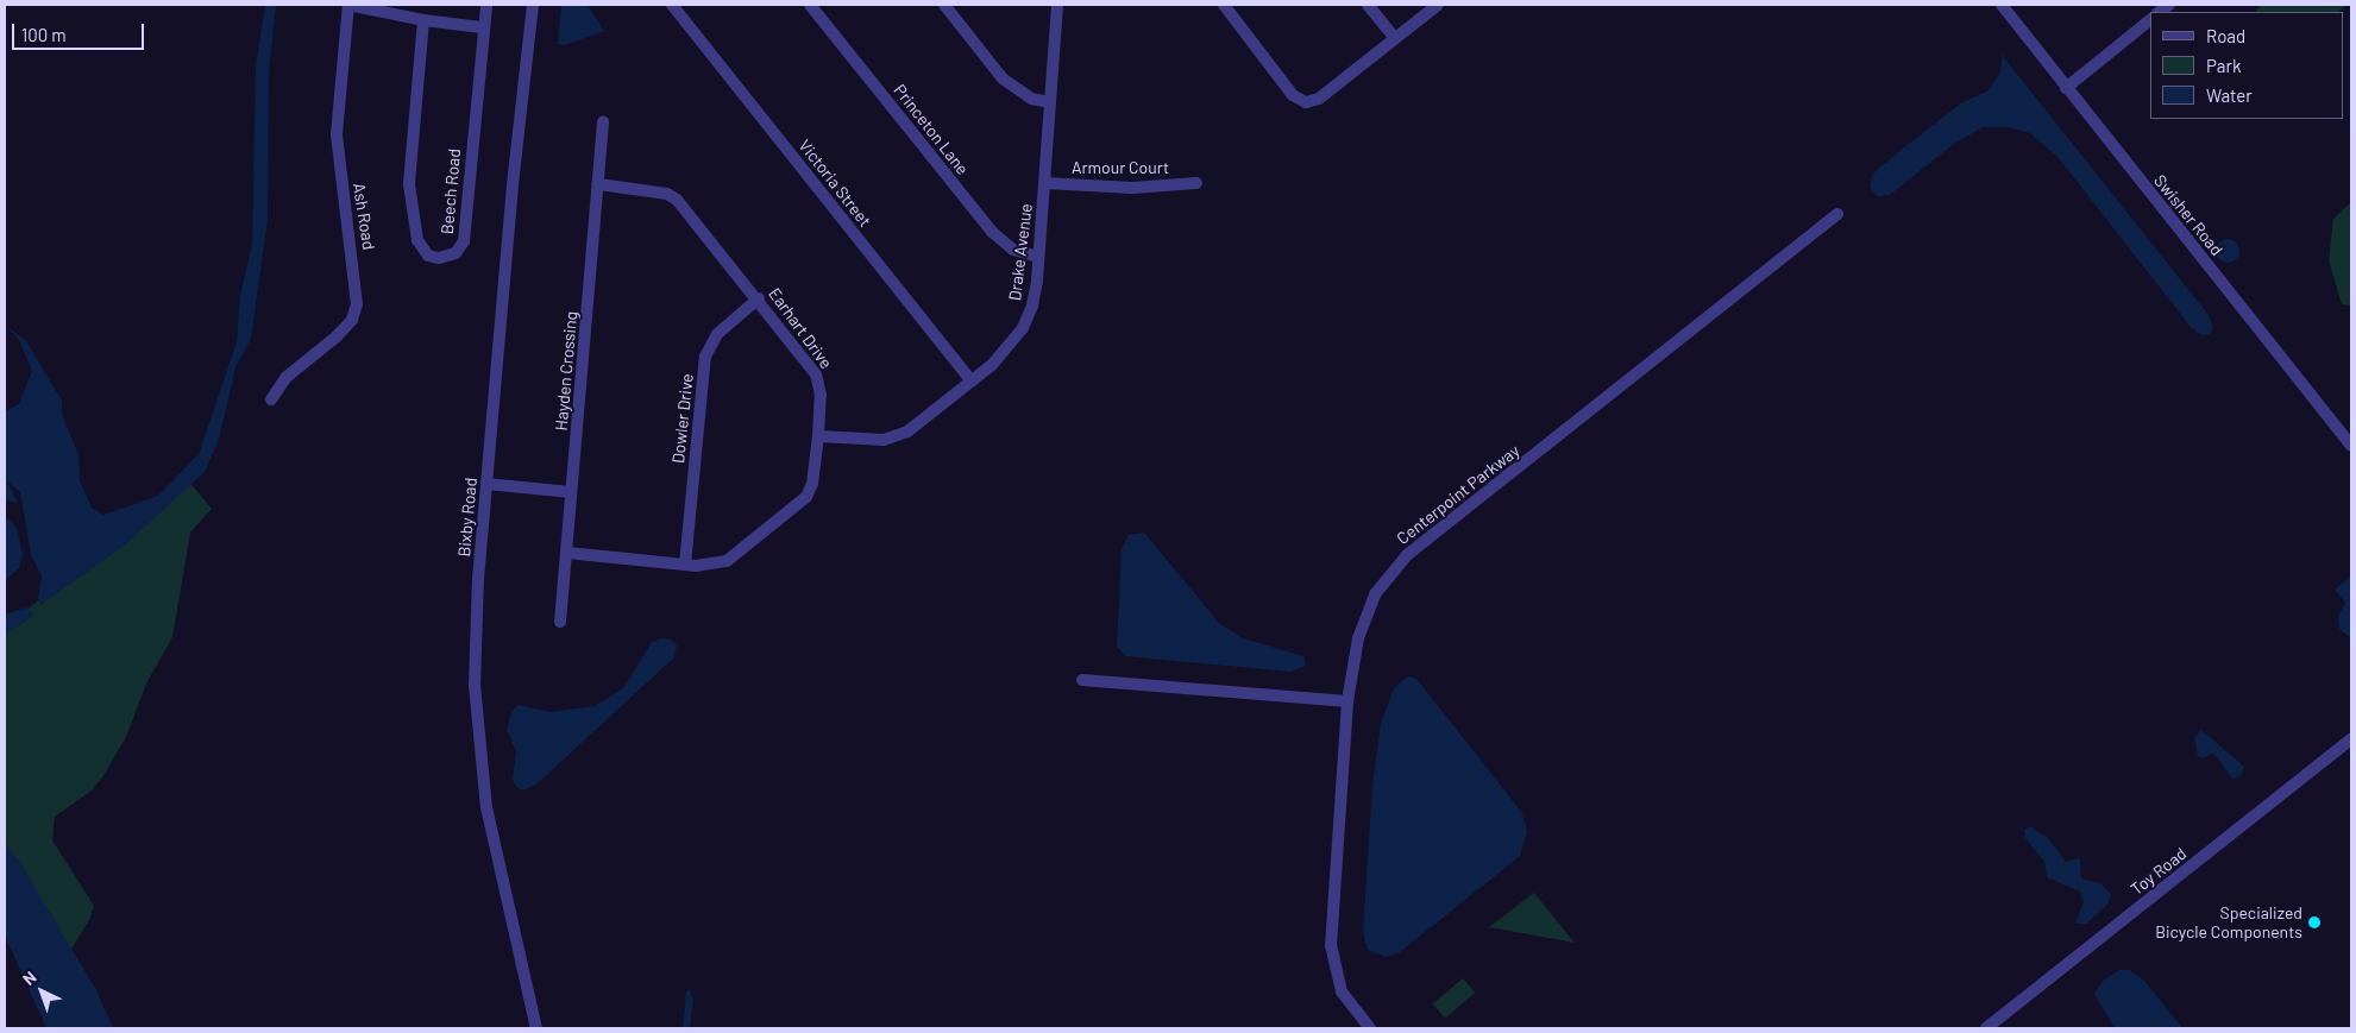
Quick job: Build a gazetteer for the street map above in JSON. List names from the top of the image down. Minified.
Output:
{"streets":{"street":["Princeton Lane","Armour Court","Victoria Street","Beech Road","Swisher Road","Ash Road","Drake Avenue","Earhart Drive","Hayden Crossing","Dowler Drive","Centerpoint Parkway","Bixby Road","Toy Road"]},"crossings":[["Princeton Lane","Drake Avenue"],["Armour Court","Drake Avenue"],["Victoria Street","Drake Avenue"],["Drake Avenue","Earhart Drive"],["Earhart Drive","Hayden Crossing"],["Earhart Drive","Dowler Drive"]],"places":["Specialized Bicycle Components"],"legend":["Road","Park","Water"],"scale_bar":"100 m","north":"top left"}
